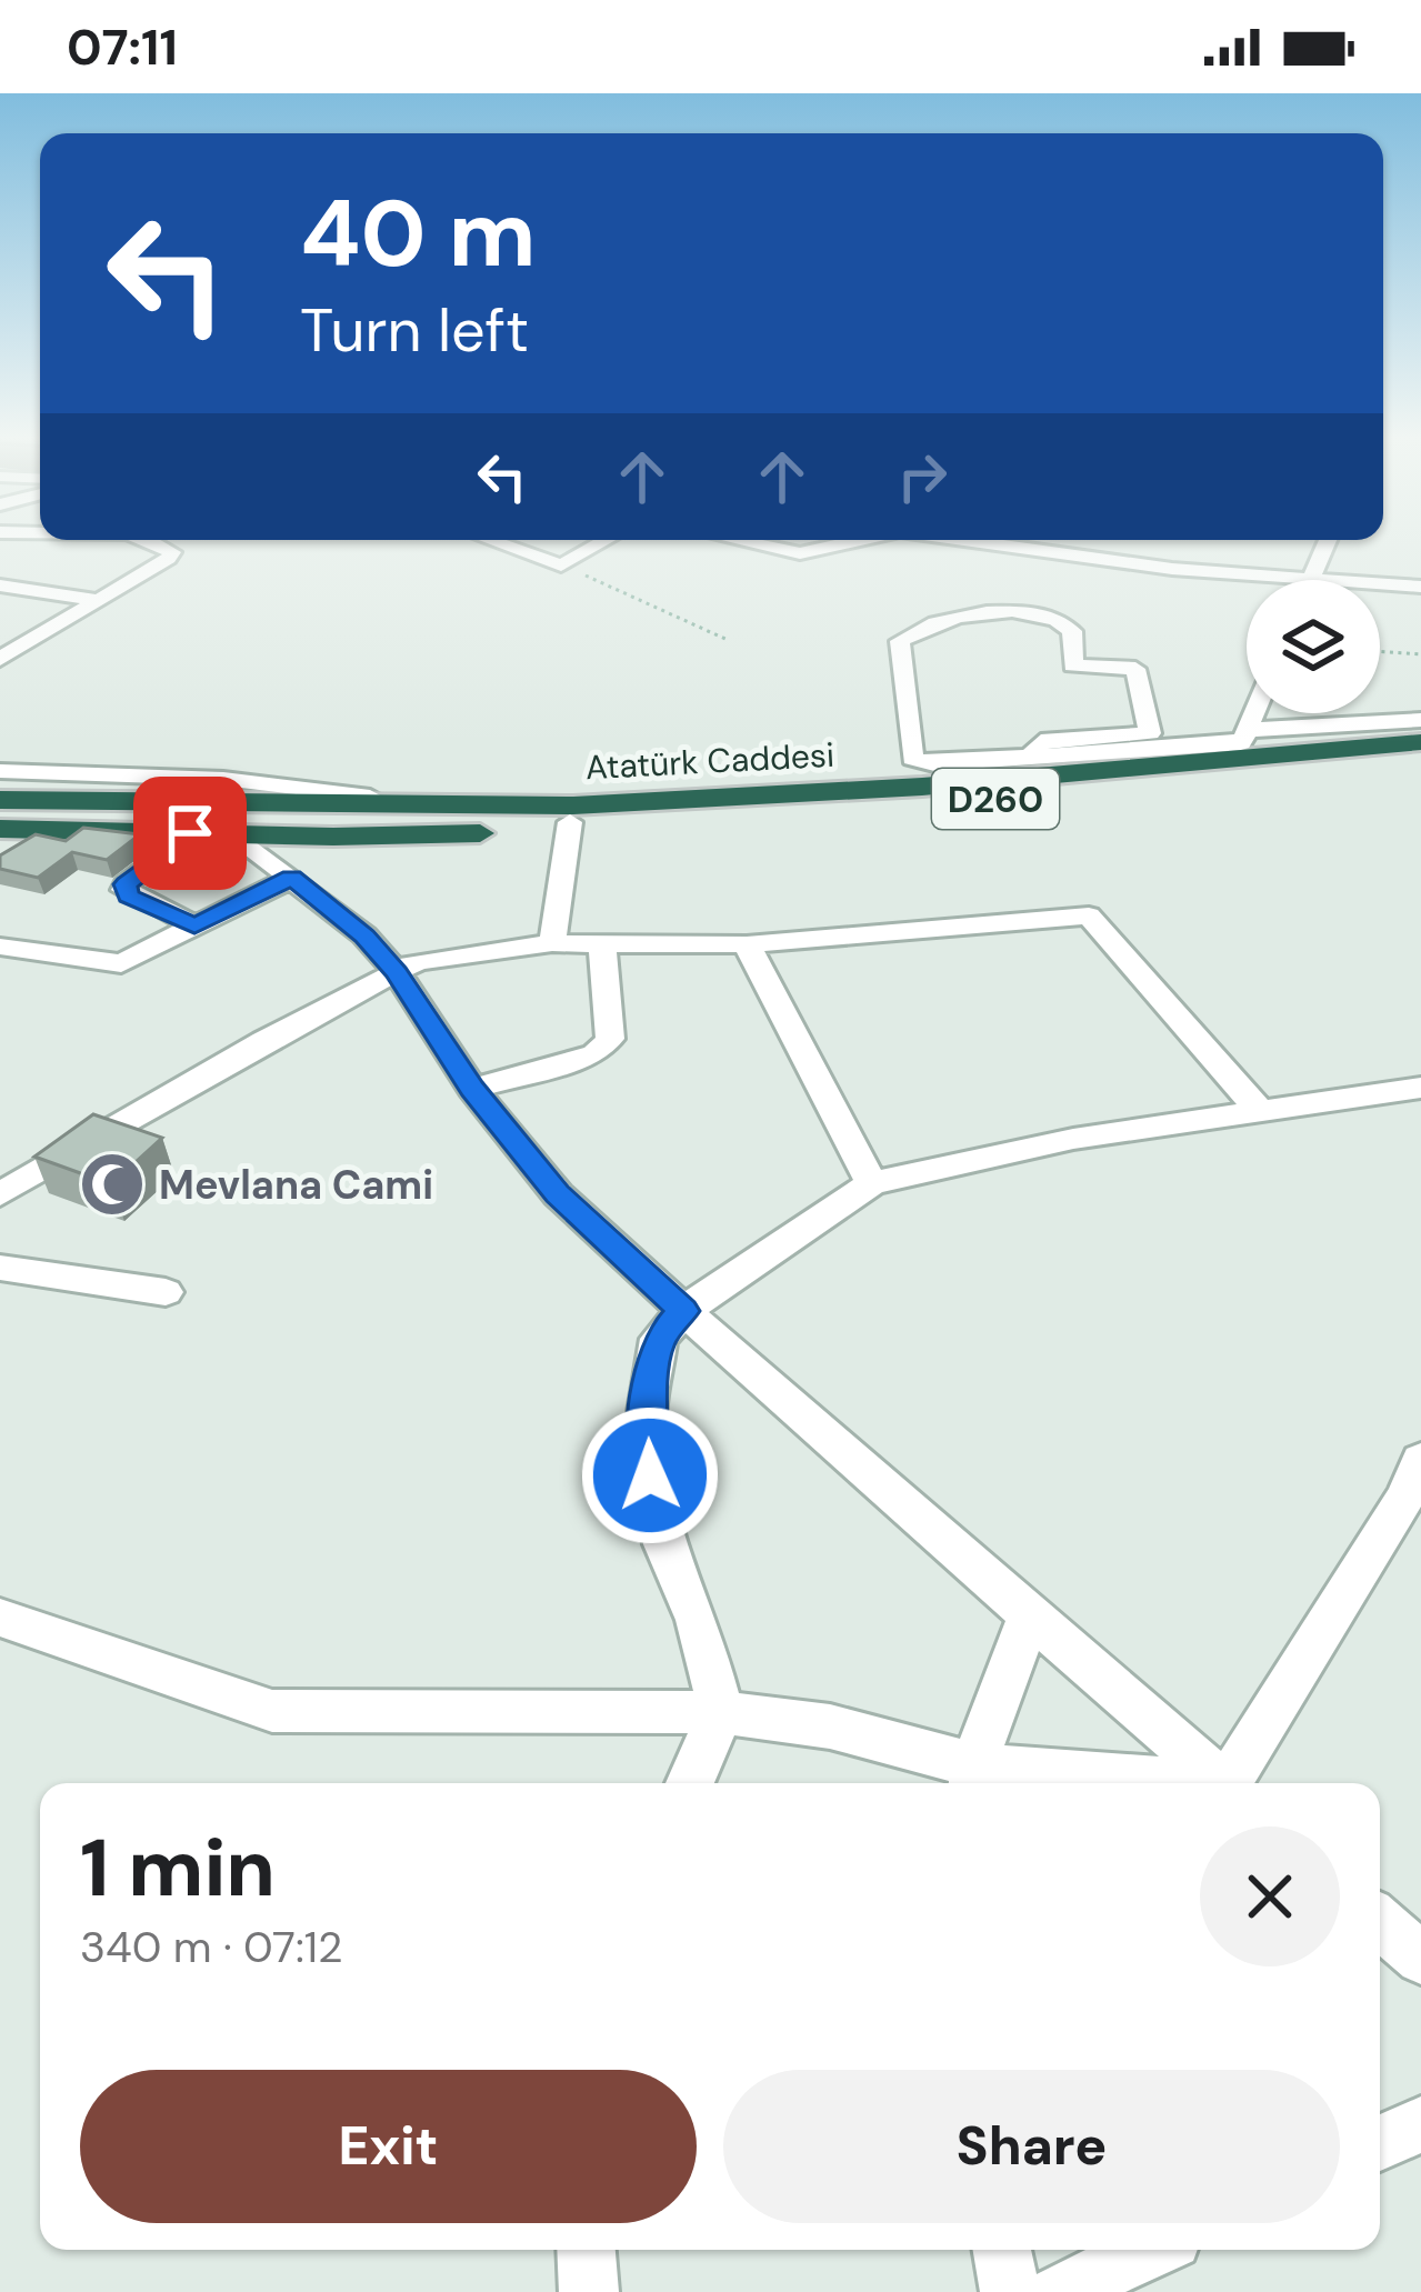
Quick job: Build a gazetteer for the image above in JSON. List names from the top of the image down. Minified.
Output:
{"streets":{"highway":["Atatürk Caddesi","D260"]},"crossings":[["Atatürk Caddesi","D260"]],"places":{"mosque":["Mevlana Cami"]},"page":{"status":"07:11","turn":["40 m","Turn left"],"heading":["1 min","340 m · 07:12"],"buttons":["Exit","Share"]}}
